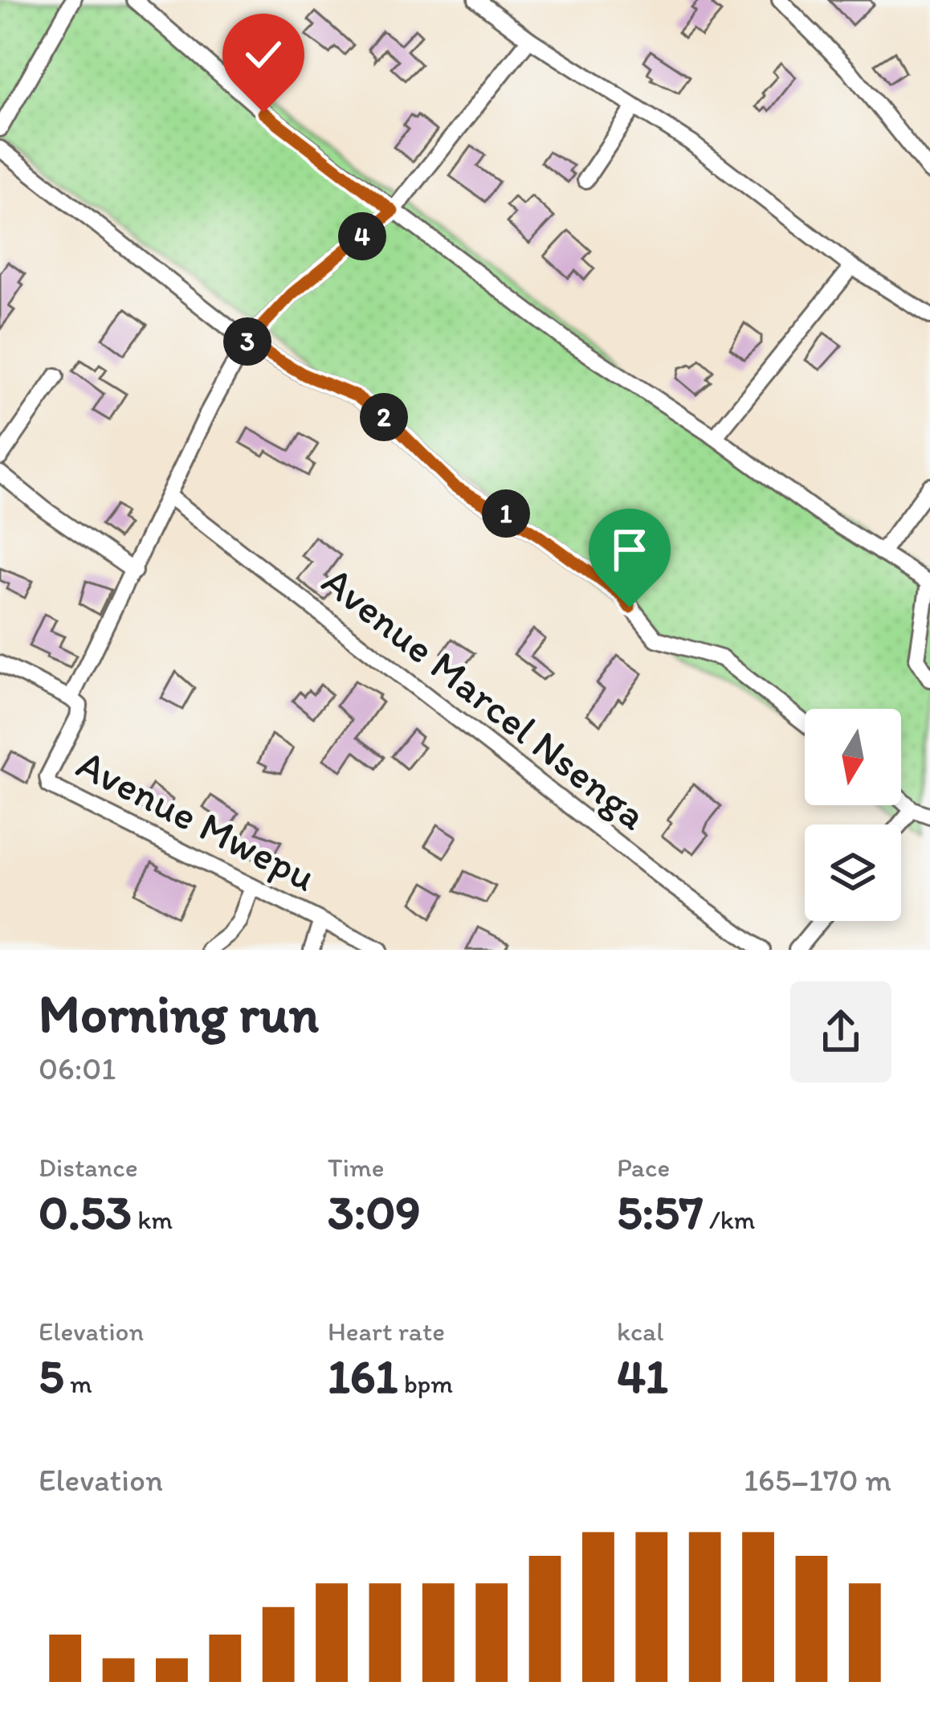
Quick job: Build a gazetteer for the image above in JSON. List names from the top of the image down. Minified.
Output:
{"streets":{"street":["Avenue Marcel Nsenga","Avenue Mwepu"]},"north":"bottom","page":{"pins":["4","3","2","1"],"heading":["Morning run","06:01"],"stats":[["Distance","0.53 km"],["Time","3:09"],["Pace","5:57 /km"],["Elevation","5 m"],["Heart rate","161 bpm"],["kcal","41"]],"chart":["Elevation","165–170 m"]}}
